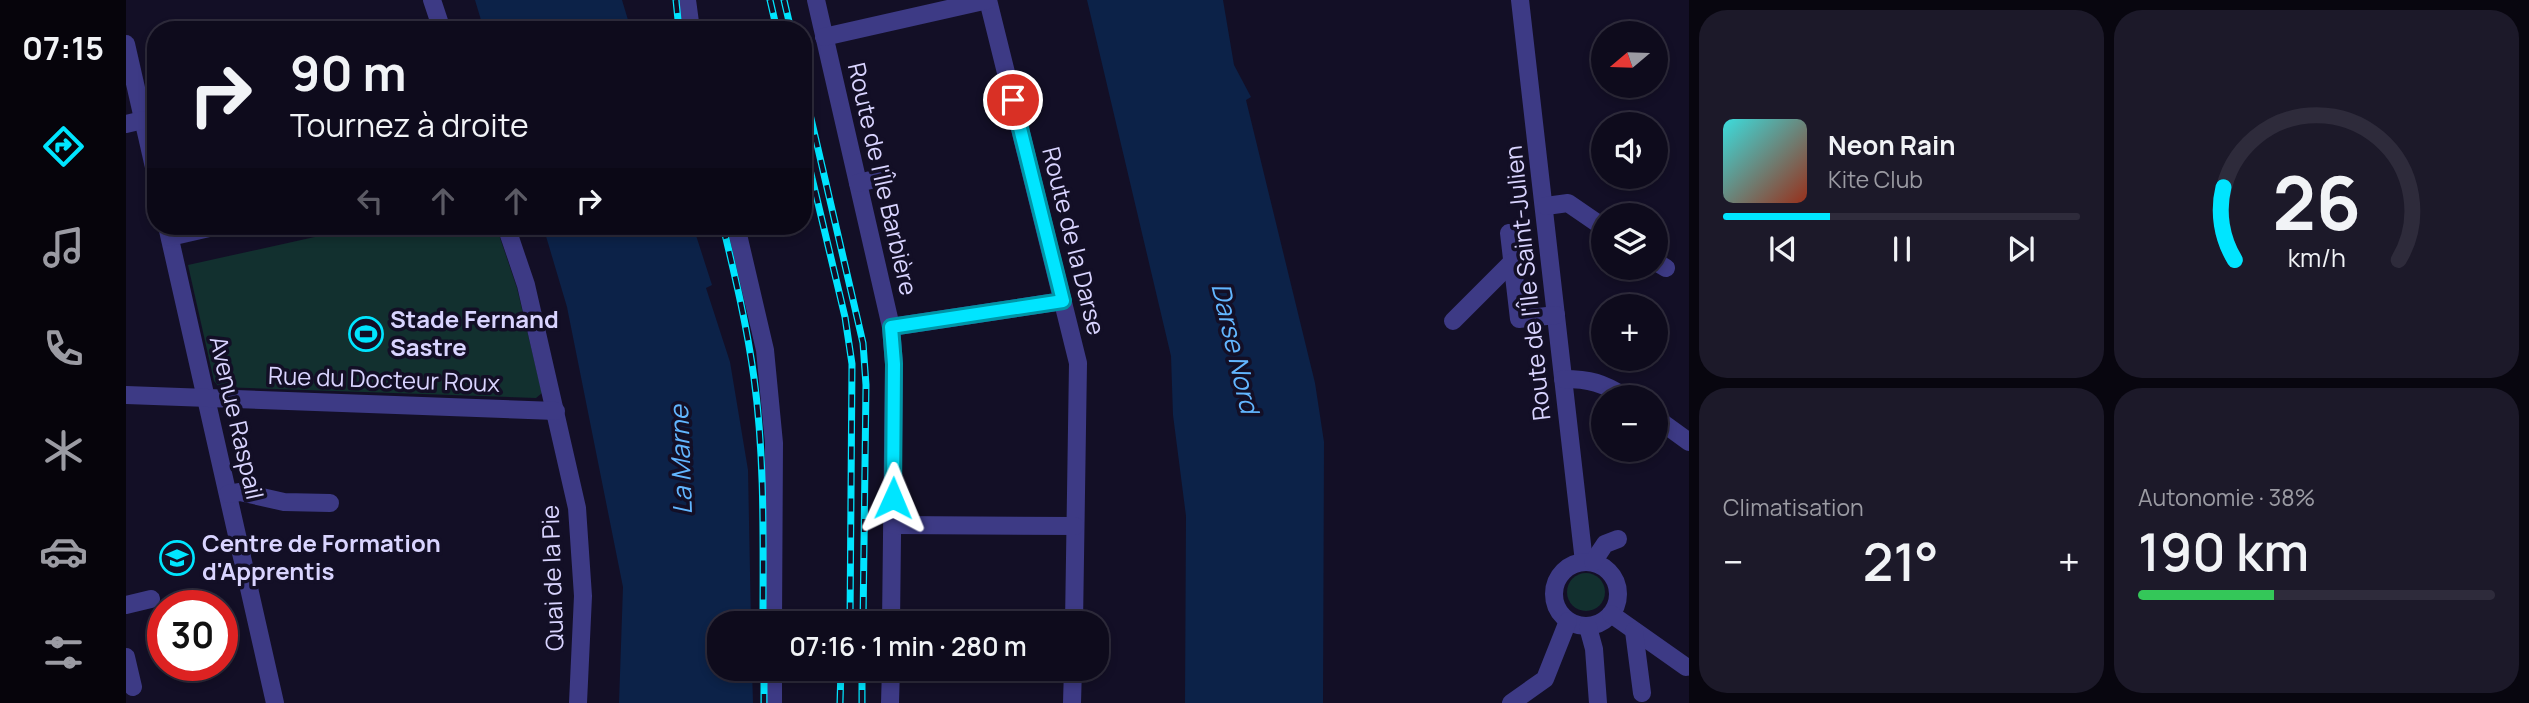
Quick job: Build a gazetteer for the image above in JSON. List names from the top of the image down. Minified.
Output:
{"streets":{"street":["Route de l'Île Barbière","Route de la Darse","Route de l'Île Saint-Julien","Rue du Docteur Roux","Avenue Raspail","Quai de la Pie"]},"crossings":[["Rue du Docteur Roux","Avenue Raspail"],["Rue du Docteur Roux","Quai de la Pie"]],"water":["Darse Nord","La Marne"],"places":{"sports":["Stade Fernand Sastre"],"school or university":["Centre de Formation d'Apprentis"]},"north":"left","page":{"tabs":"07:15","map_buttons":["+","−"],"turn":["90 m","Tournez à droite"],"song":["Neon Rain","Kite Club"],"tile":["Climatisation",["Autonomie · 38%","190 km"]],"heat":["−","21°","+"],"limit":"30","trip":"07:16 · 1 min · 280 m","gauge":["26","km/h"]}}
